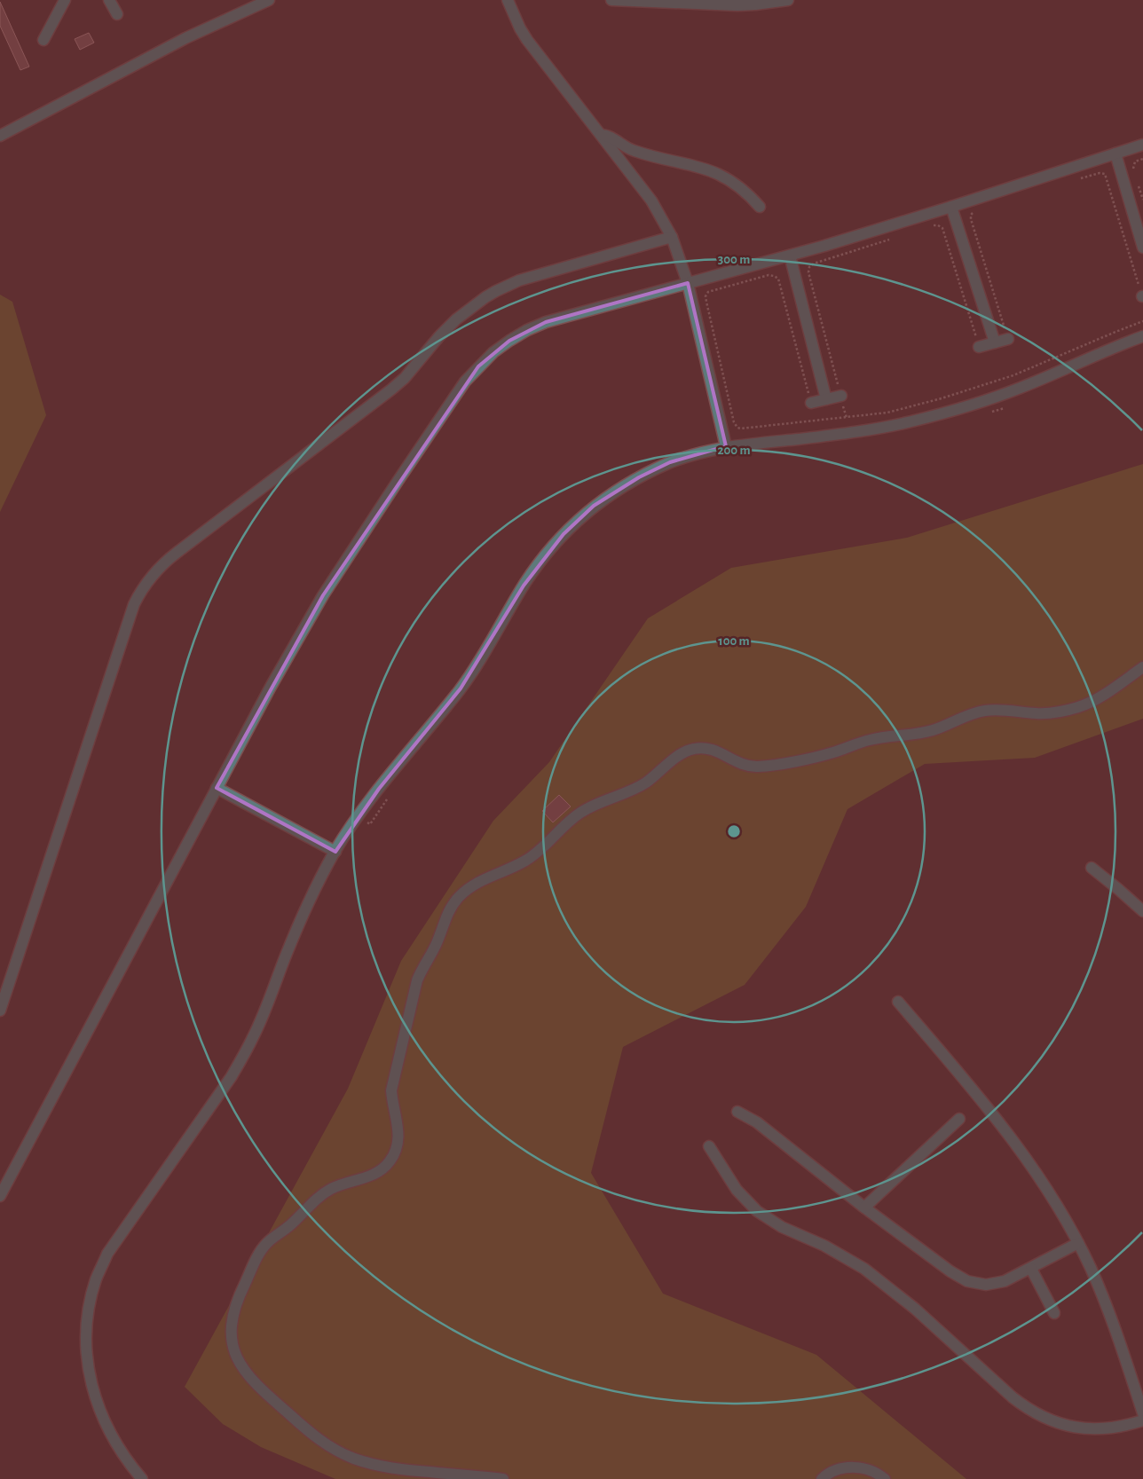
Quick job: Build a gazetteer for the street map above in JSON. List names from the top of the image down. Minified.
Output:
{"rings":["300 m","200 m","100 m"]}
